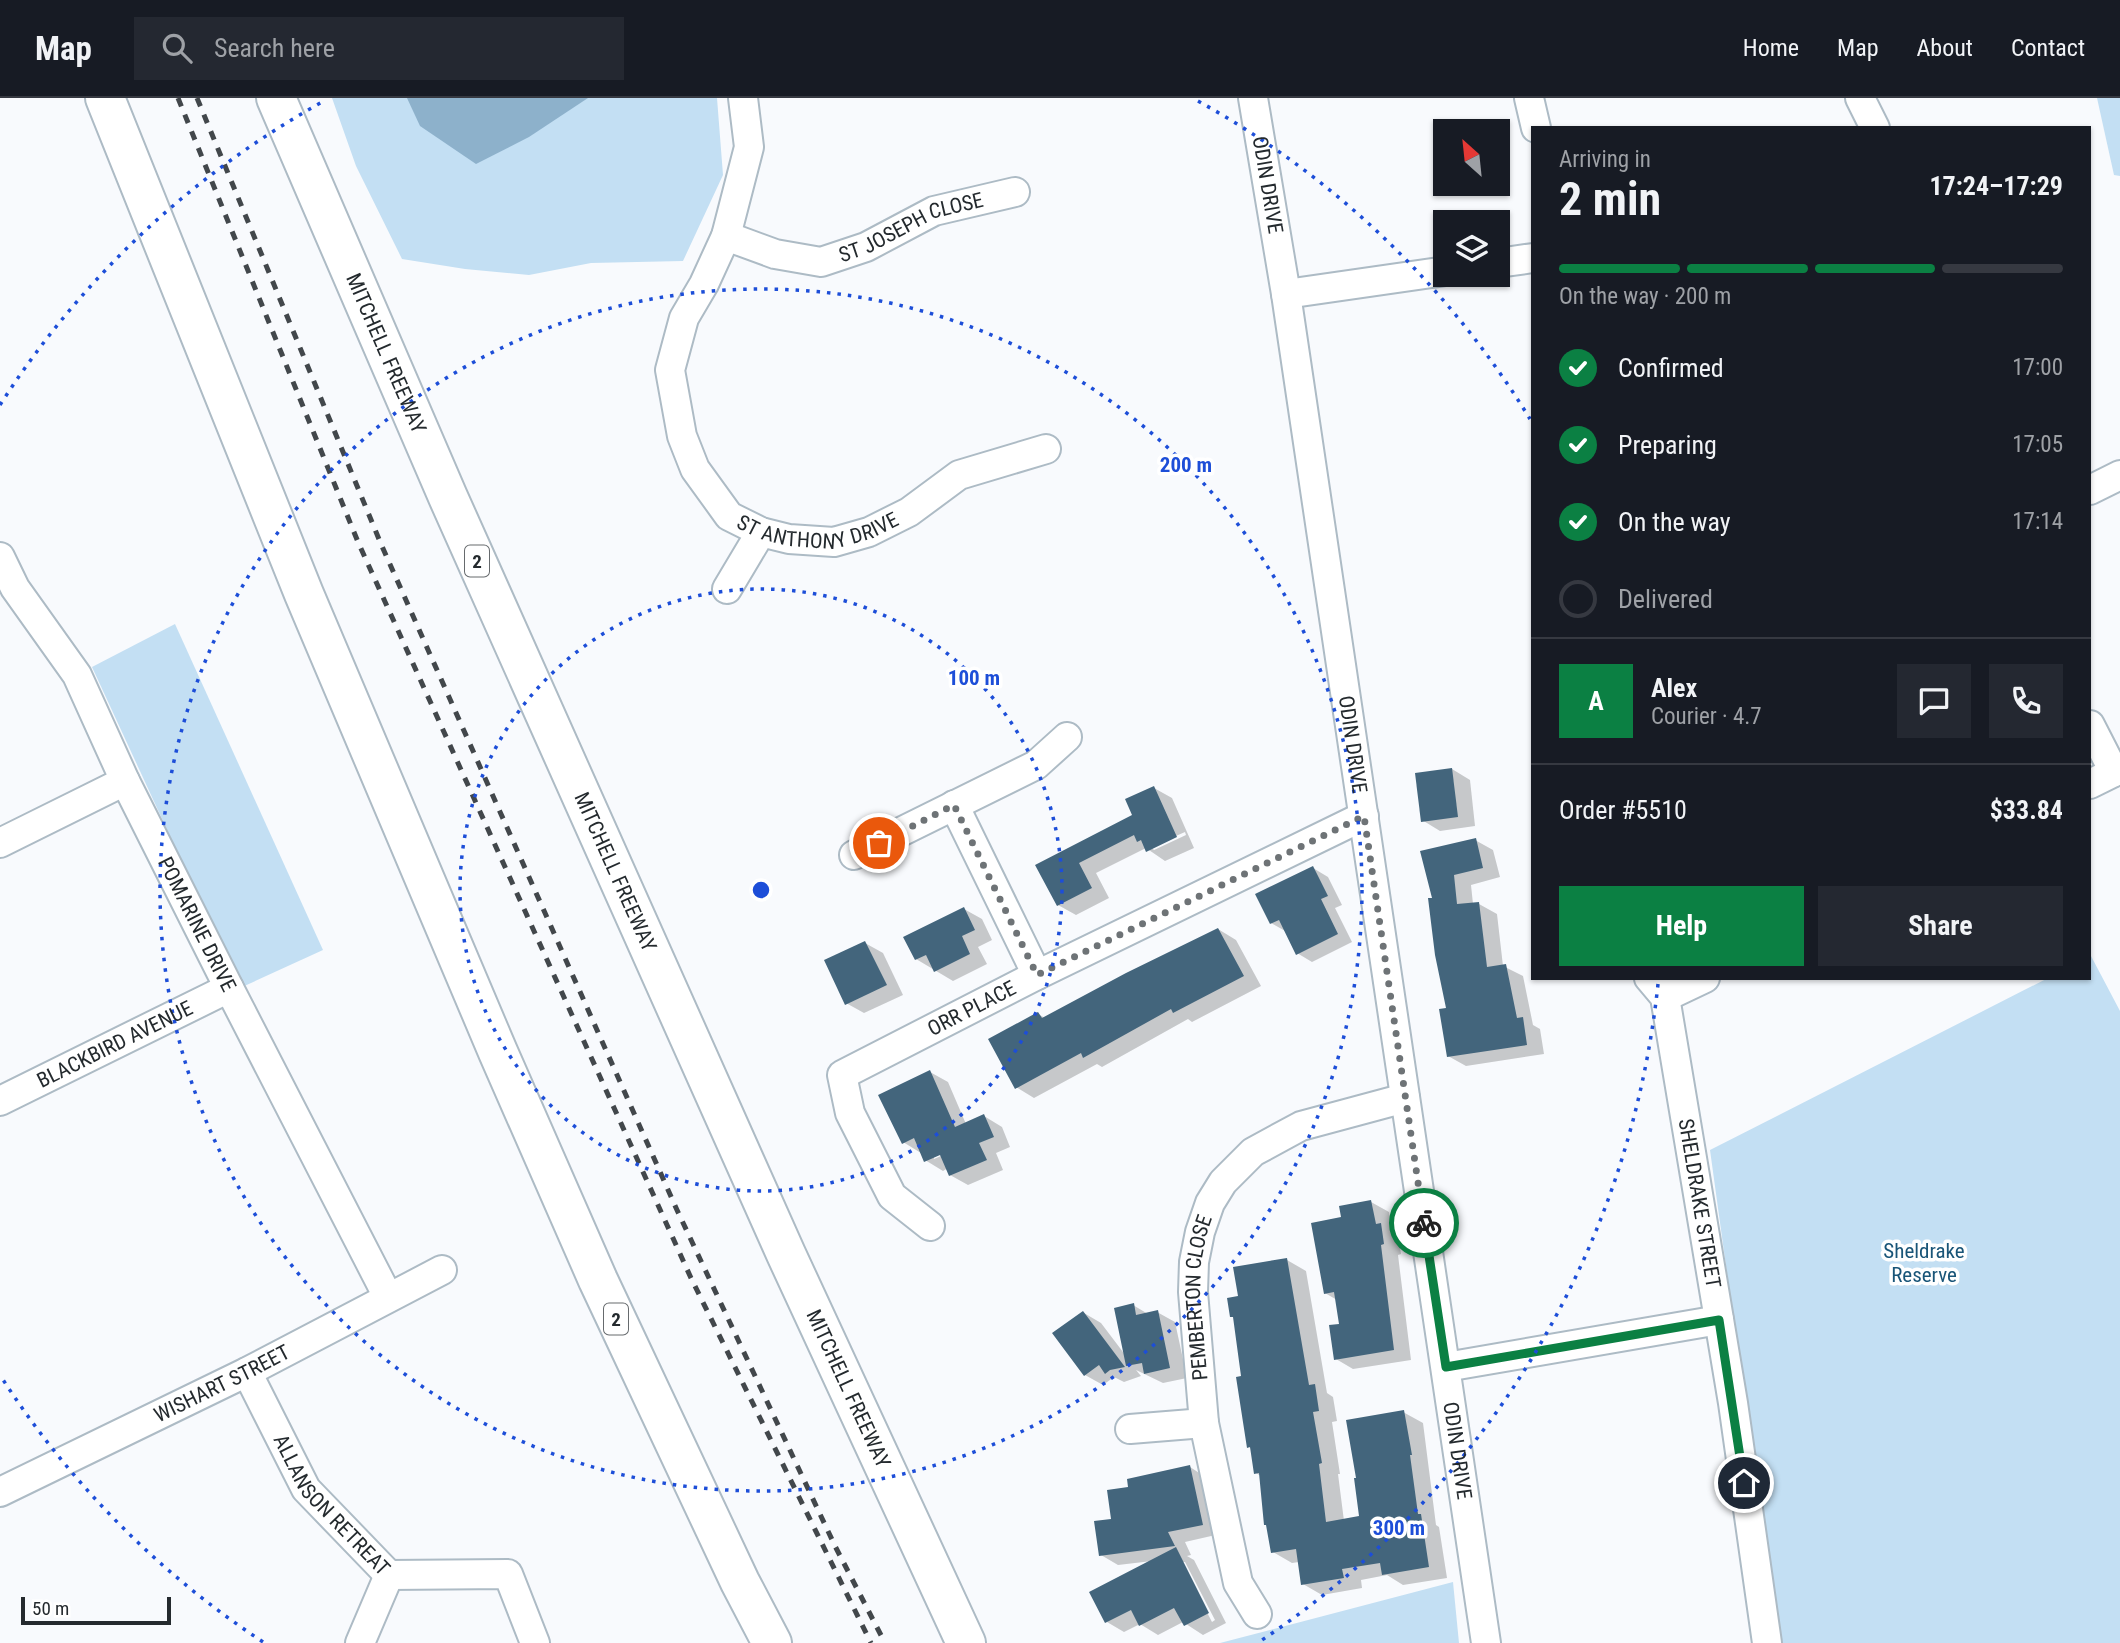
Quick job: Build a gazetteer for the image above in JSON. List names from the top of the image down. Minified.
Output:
{"streets":{"highway":["MITCHELL FREEWAY","2"],"street":["ODIN DRIVE","ST JOSEPH CLOSE","ST ANTHONY DRIVE","POMARINE DRIVE","ORR PLACE","BLACKBIRD AVENUE","SHELDRAKE STREET","PEMBERTON CLOSE","WISHART STREET","ALLANSON RETREAT"]},"crossings":[["ODIN DRIVE","ORR PLACE"],["ODIN DRIVE","PEMBERTON CLOSE"],["ST JOSEPH CLOSE","ST ANTHONY DRIVE"],["POMARINE DRIVE","BLACKBIRD AVENUE"],["POMARINE DRIVE","WISHART STREET"],["WISHART STREET","ALLANSON RETREAT"]],"parks":["Sheldrake Reserve"],"scale_bar":"50 m","north":"top left","page":{"header":"Map","search":"Search here","nav":["Home","Map","About","Contact"],"heading":["2 min","Arriving in","17:24–17:29"],"panel":["Alex","Courier · 4.7","Order #5510","$33.84"],"bar":"On the way · 200 m","list":[["Confirmed","17:00"],["Preparing","17:05"],["On the way","17:14"],"Delivered"],"round":"A","buttons":["Help","Share"],"scale":"50 m"},"rings":["200 m","100 m","300 m"]}
